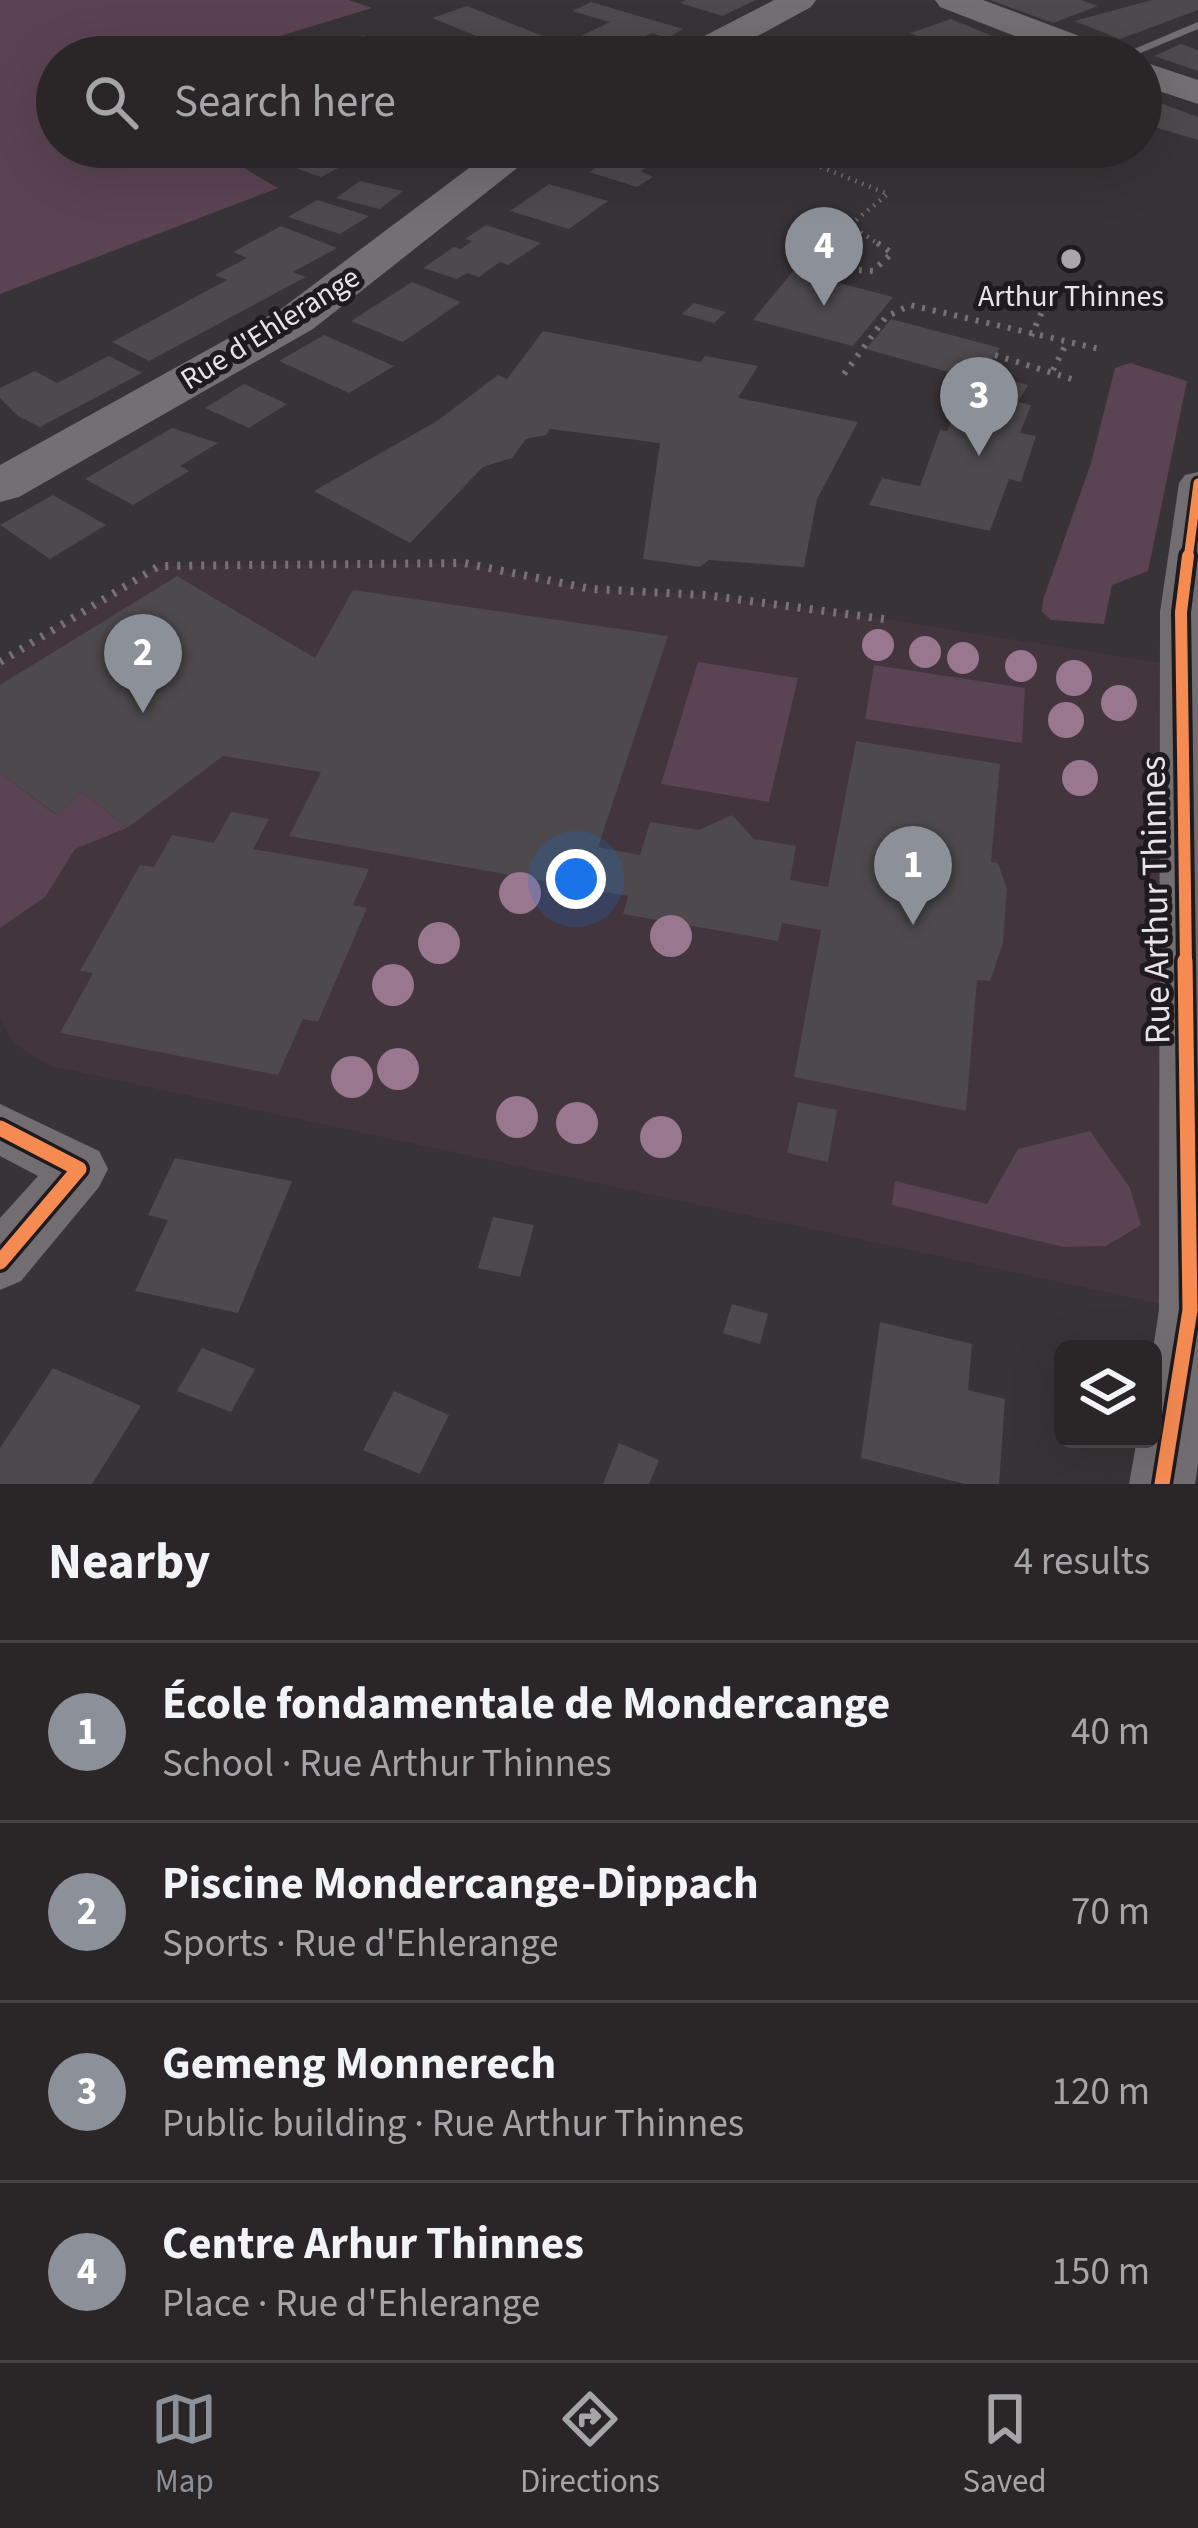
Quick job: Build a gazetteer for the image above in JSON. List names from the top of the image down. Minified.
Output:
{"streets":{"main road":["Rue d'Ehlerange"],"street":["Rue Arthur Thinnes"]},"places":["Arthur Thinnes"],"page":{"search":"Search here","pins":["4","3","2","1"],"heading":["Nearby","4 results"],"list":[{"mark":"1","name":"École fondamentale de Mondercange","note":"School · Rue Arthur Thinnes","value":"40 m"},{"mark":"2","name":"Piscine Mondercange-Dippach","note":"Sports · Rue d'Ehlerange","value":"70 m"},{"mark":"3","name":"Gemeng Monnerech","note":"Public building · Rue Arthur Thinnes","value":"120 m"},{"mark":"4","name":"Centre Arhur Thinnes","note":"Place · Rue d'Ehlerange","value":"150 m"}],"nav":["Map","Directions","Saved"]}}
